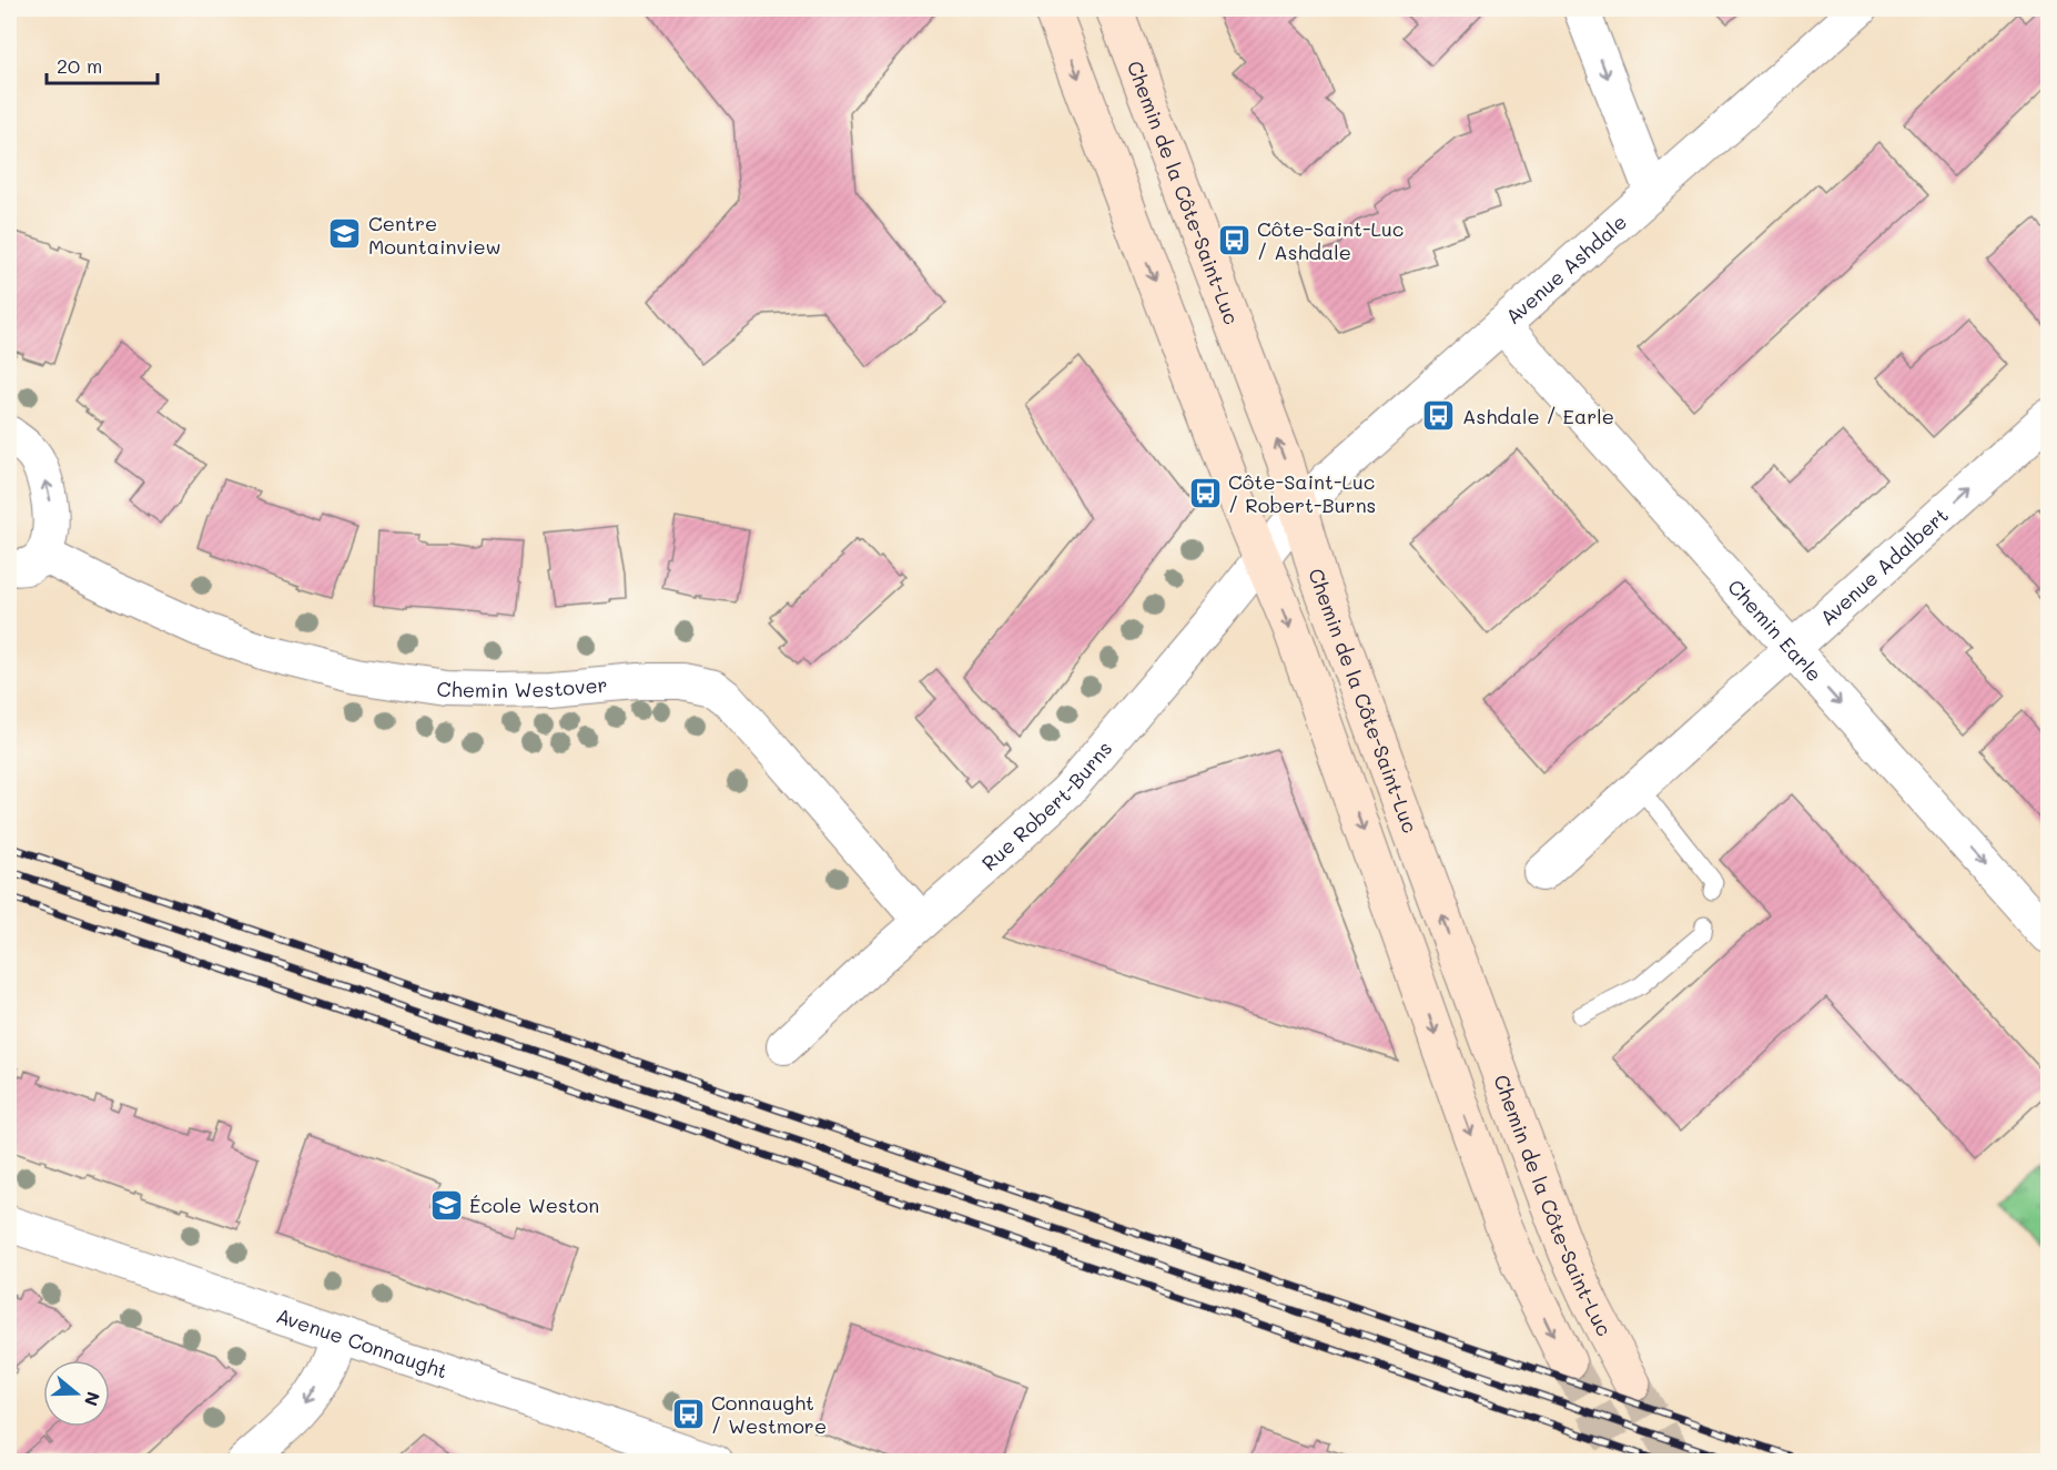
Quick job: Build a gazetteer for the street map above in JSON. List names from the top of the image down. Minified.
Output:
{"streets":{"main road":["Chemin de la Côte-Saint-Luc"],"street":["Avenue Ashdale","Avenue Adalbert","Chemin Earle","Chemin Westover","Rue Robert-Burns","Avenue Connaught"]},"crossings":[["Chemin de la Côte-Saint-Luc","Avenue Ashdale"],["Chemin de la Côte-Saint-Luc","Rue Robert-Burns"],["Avenue Ashdale","Chemin Earle"],["Avenue Ashdale","Rue Robert-Burns"],["Avenue Adalbert","Chemin Earle"],["Chemin Westover","Rue Robert-Burns"]],"one_way":["Avenue Adalbert","Chemin Earle"],"places":{"school or university":["Centre Mountainview","École Weston"],"bus stop":["Côte-Saint-Luc / Ashdale","Ashdale / Earle","Côte-Saint-Luc / Robert-Burns","Connaught / Westmore"]},"scale_bar":"20 m","north":"right"}
